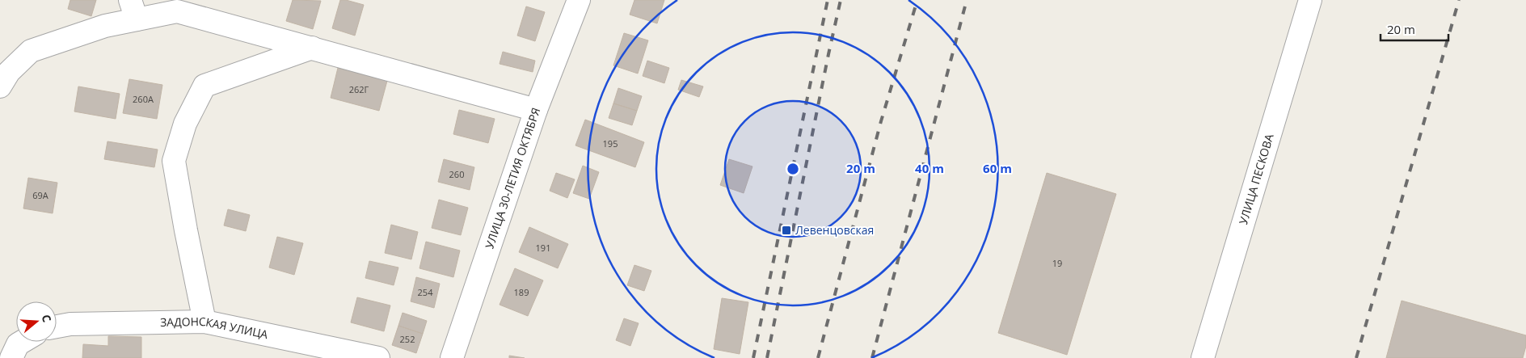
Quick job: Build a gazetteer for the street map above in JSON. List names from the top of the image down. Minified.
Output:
{"streets":{"street":["УЛИЦА 30-ЛЕТИЯ ОКТЯБРЯ","УЛИЦА ПЕСКОВА","ЗАДОНСКАЯ УЛИЦА"]},"places":{"transit":["Левенцовская"]},"house_numbers":["262Г","260А","195","260","69А","191","19","254","189","252"],"scale_bar":"20 m","north":"right","rings":["20 m","40 m","60 m"]}
